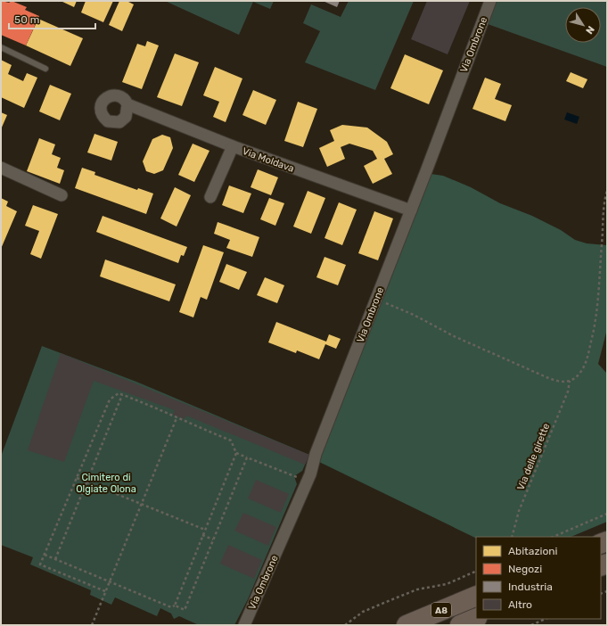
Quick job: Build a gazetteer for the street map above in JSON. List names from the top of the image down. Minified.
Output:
{"streets":{"highway":["A8"],"street":["Via Ombrone","Via Moldava"],"path":["Via delle girette"]},"crossings":[["Via Ombrone","Via Moldava"]],"parks":["Cimitero di Olgiate Olona"],"legend":["Abitazioni","Negozi","Industria","Altro"],"scale_bar":"50 m","north":"bottom right"}
